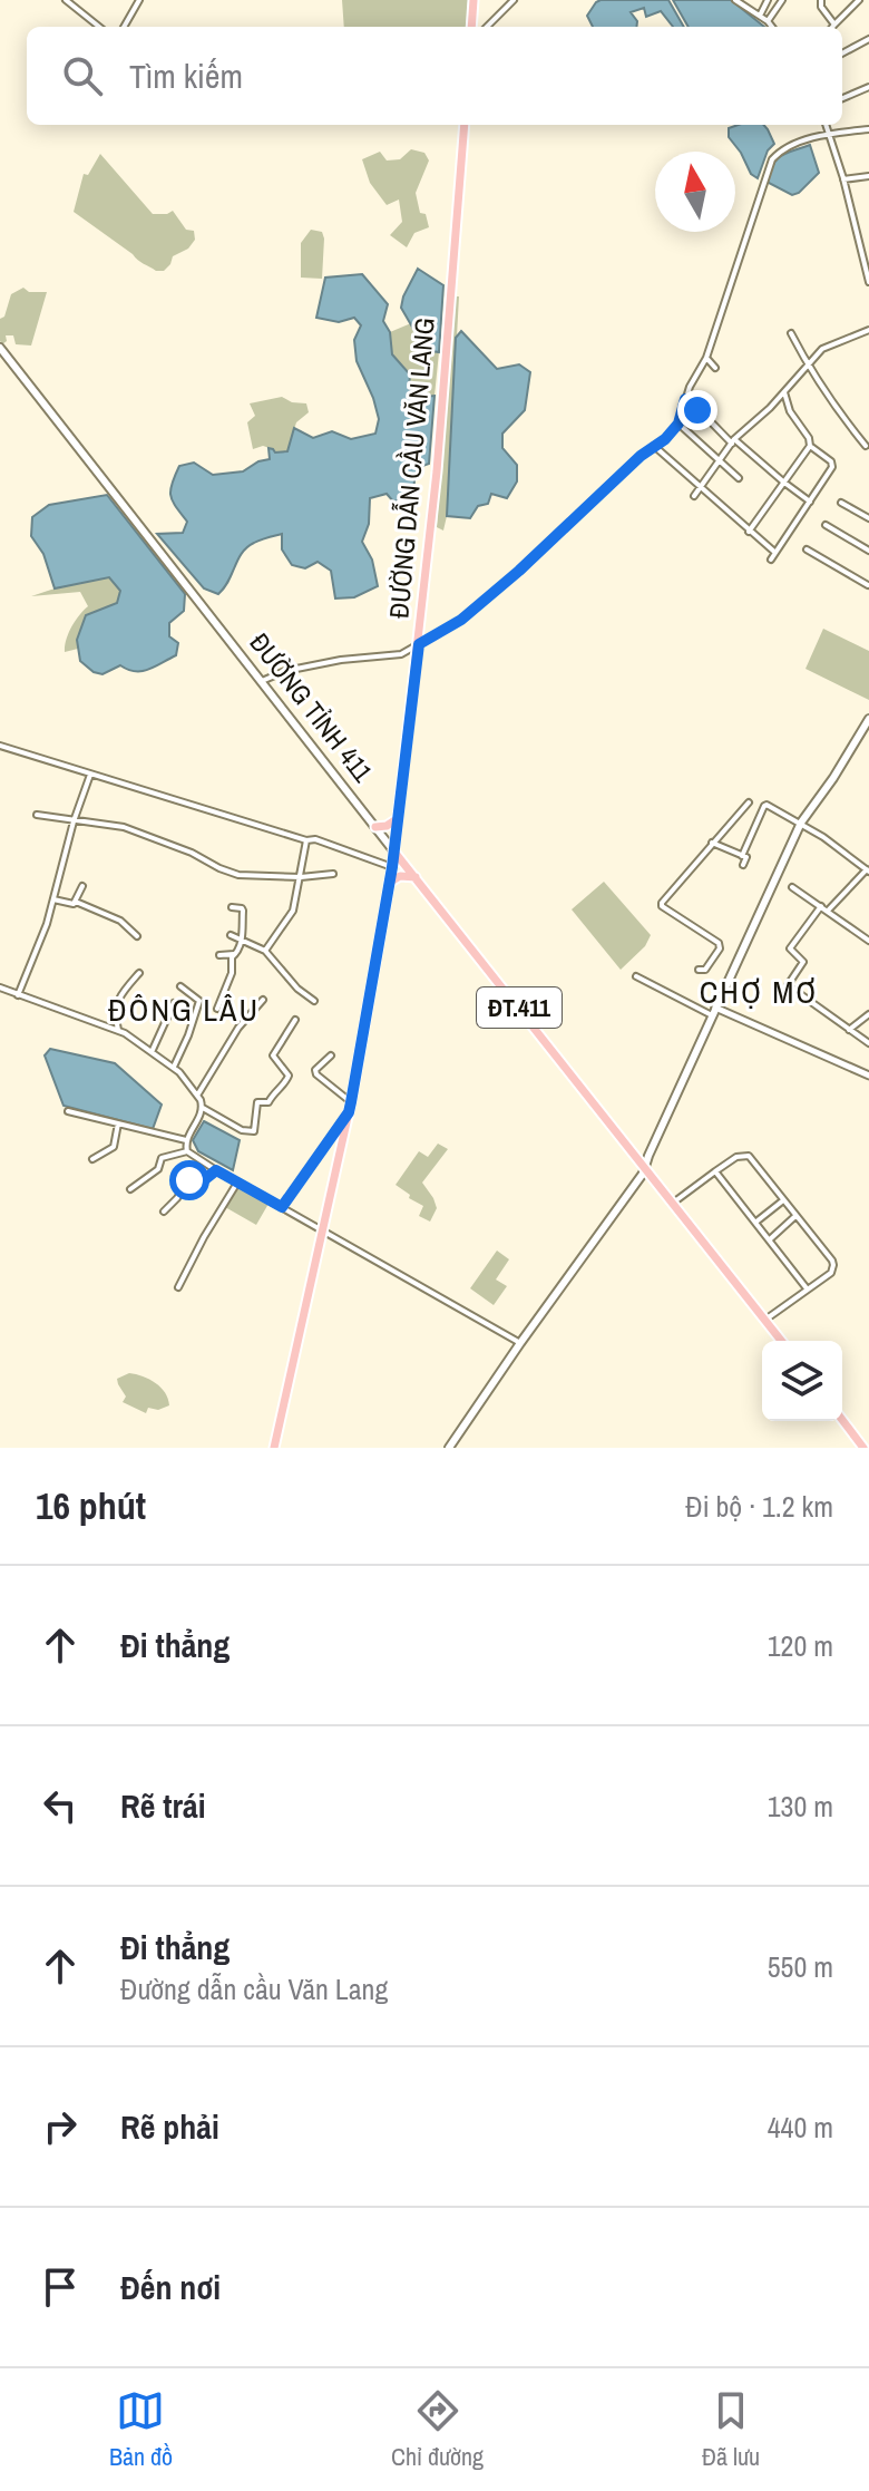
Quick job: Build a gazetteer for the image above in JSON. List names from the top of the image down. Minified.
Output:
{"streets":{"main road":["ĐƯỜNG DẪN CẦU VĂN LANG","ĐƯỜNG TỈNH 411","ĐT.411"]},"crossings":[["ĐƯỜNG DẪN CẦU VĂN LANG","ĐƯỜNG TỈNH 411"]],"districts":["CHỢ MƠ","ĐÔNG LÂU"],"north":"top","page":{"search":"Tìm kiếm","heading":["16 phút","Đi bộ · 1.2 km"],"list":[["Đi thẳng","120 m"],["Rẽ trái","130 m"],["Đi thẳng","Đường dẫn cầu Văn Lang","550 m"],["Rẽ phải","440 m"],"Đến nơi"],"nav":["Bản đồ","Chỉ đường","Đã lưu"]}}
